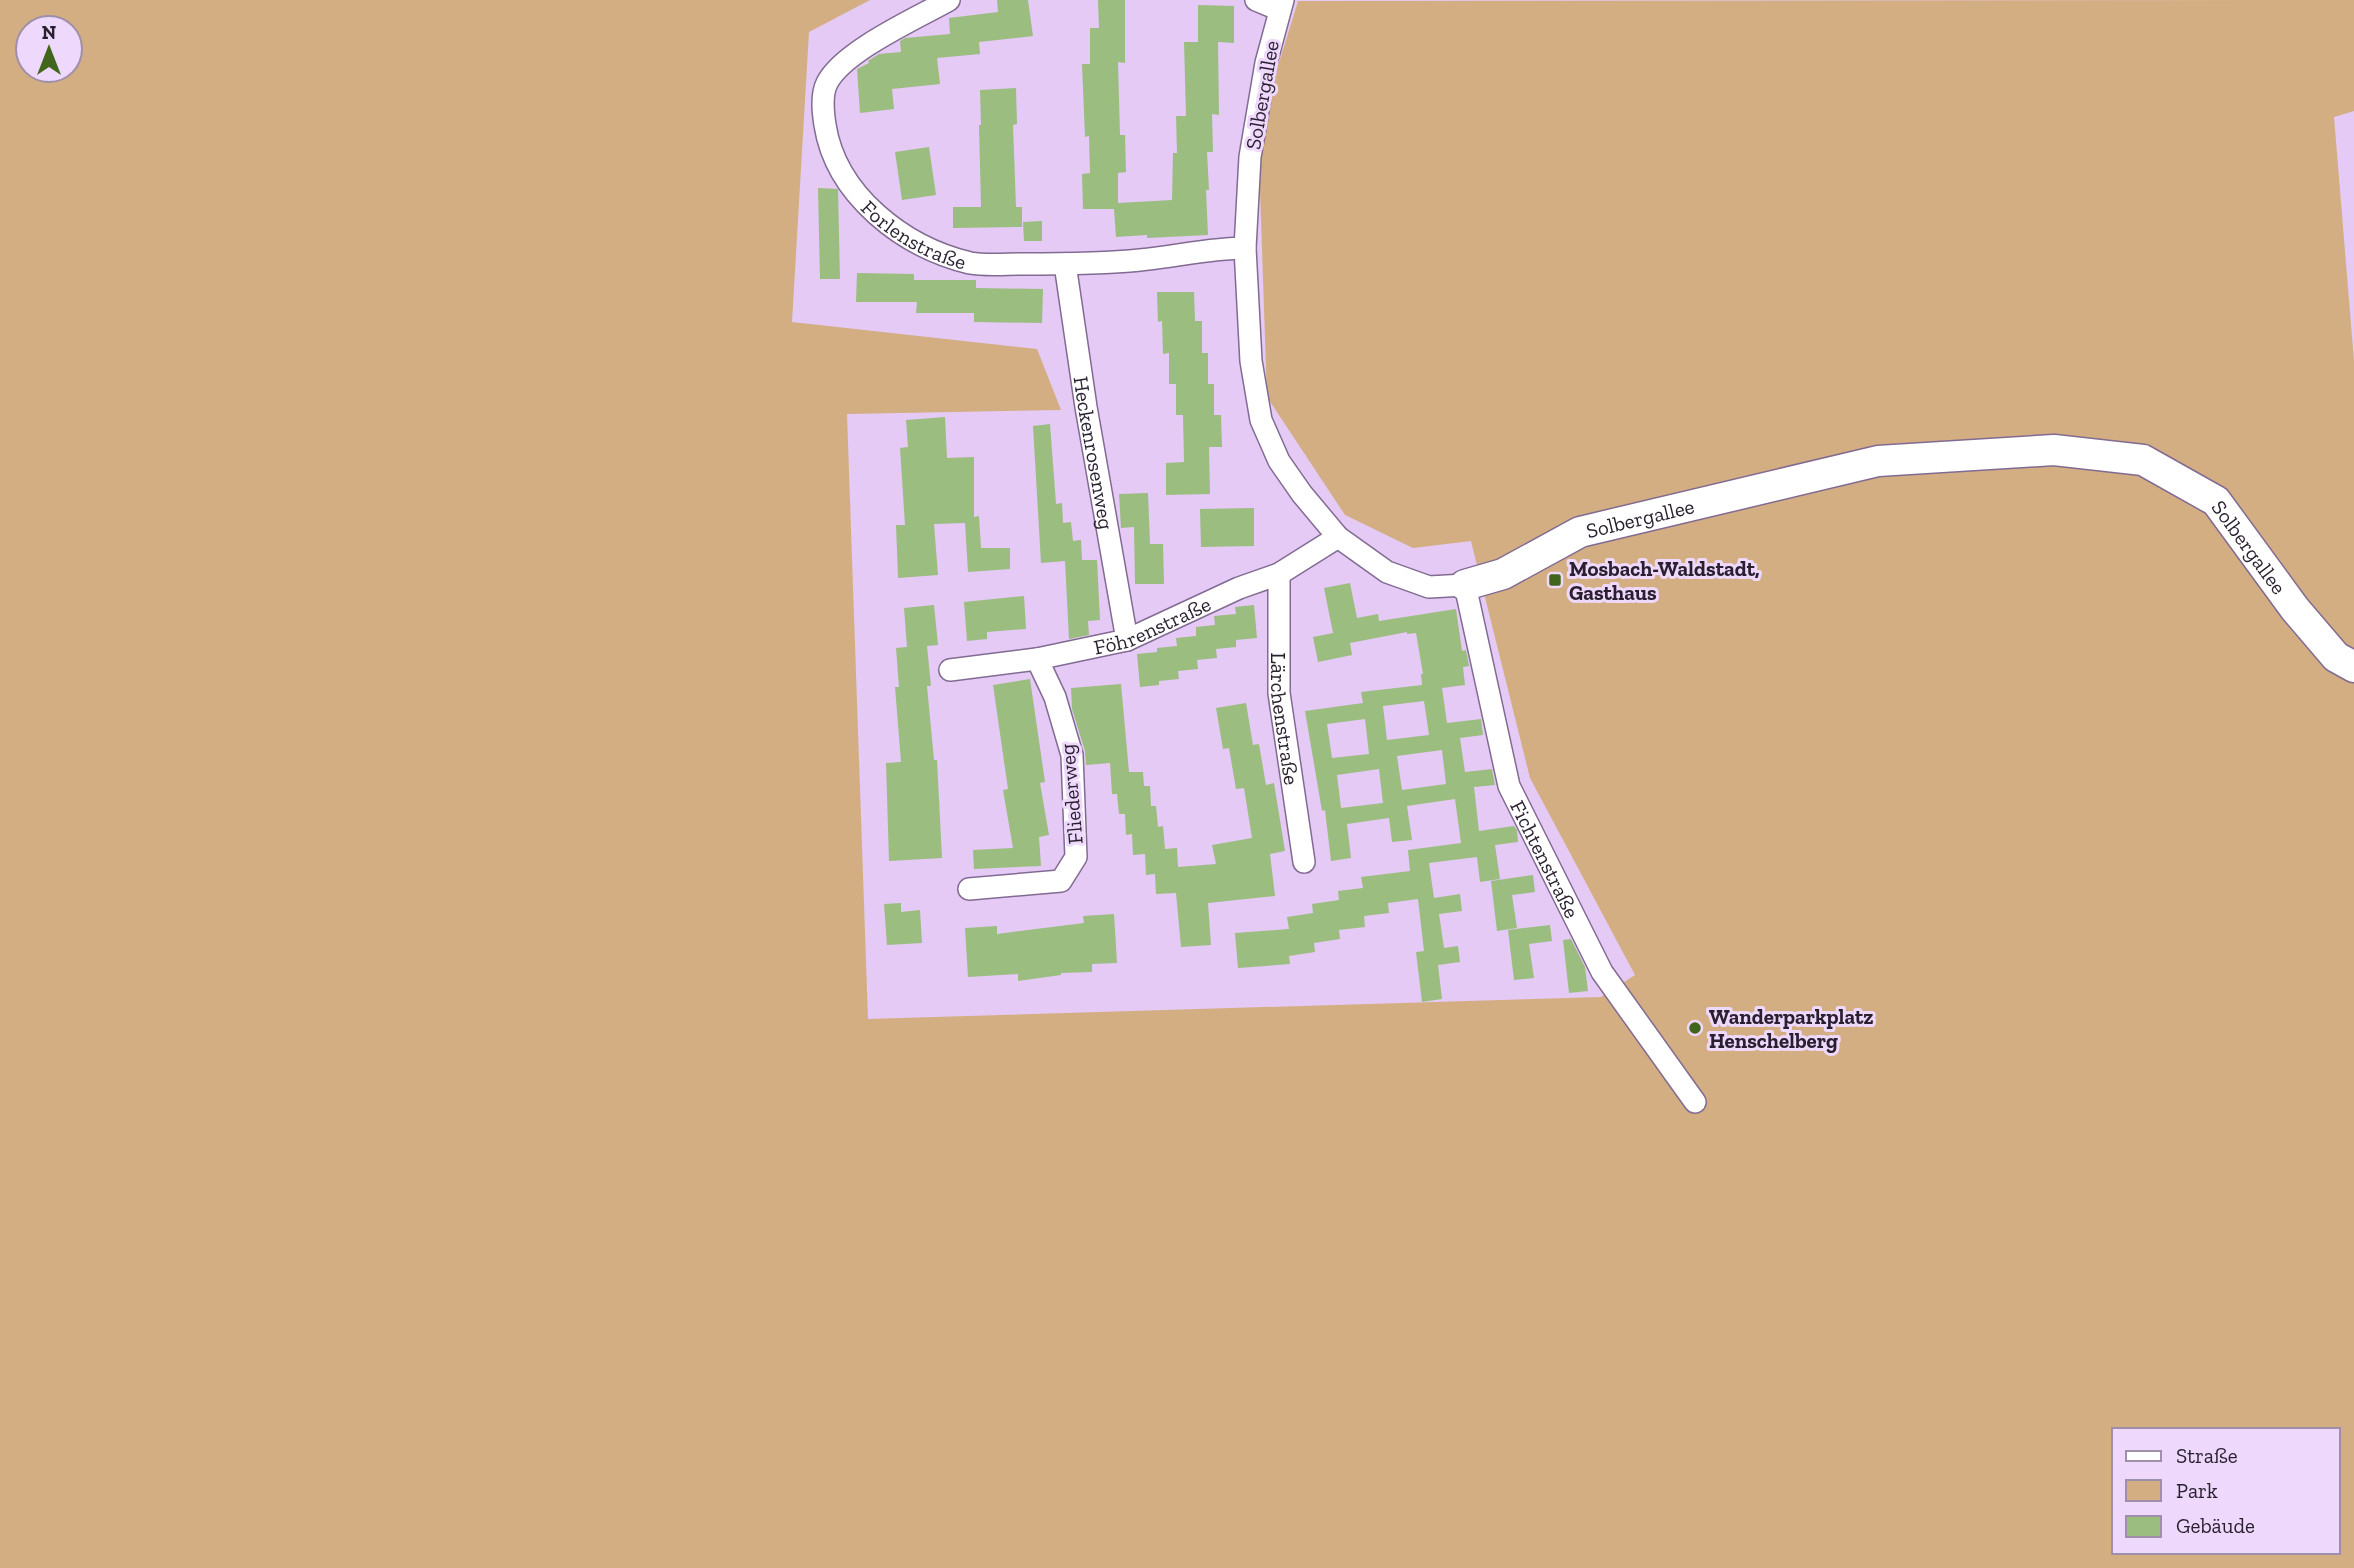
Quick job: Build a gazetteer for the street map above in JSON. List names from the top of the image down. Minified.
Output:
{"streets":{"street":["Solbergallee","Forlenstraße","Heckenrosenweg","Föhrenstraße","Lärchenstraße","Fliederweg","Fichtenstraße"]},"crossings":[["Solbergallee","Forlenstraße"],["Solbergallee","Föhrenstraße"],["Solbergallee","Fichtenstraße"],["Forlenstraße","Heckenrosenweg"],["Heckenrosenweg","Föhrenstraße"],["Föhrenstraße","Lärchenstraße"],["Föhrenstraße","Fliederweg"]],"places":{"transit":["Mosbach-Waldstadt, Gasthaus"],"other":["Wanderparkplatz Henschelberg"]},"legend":["Straße","Park","Gebäude"],"north":"top"}
